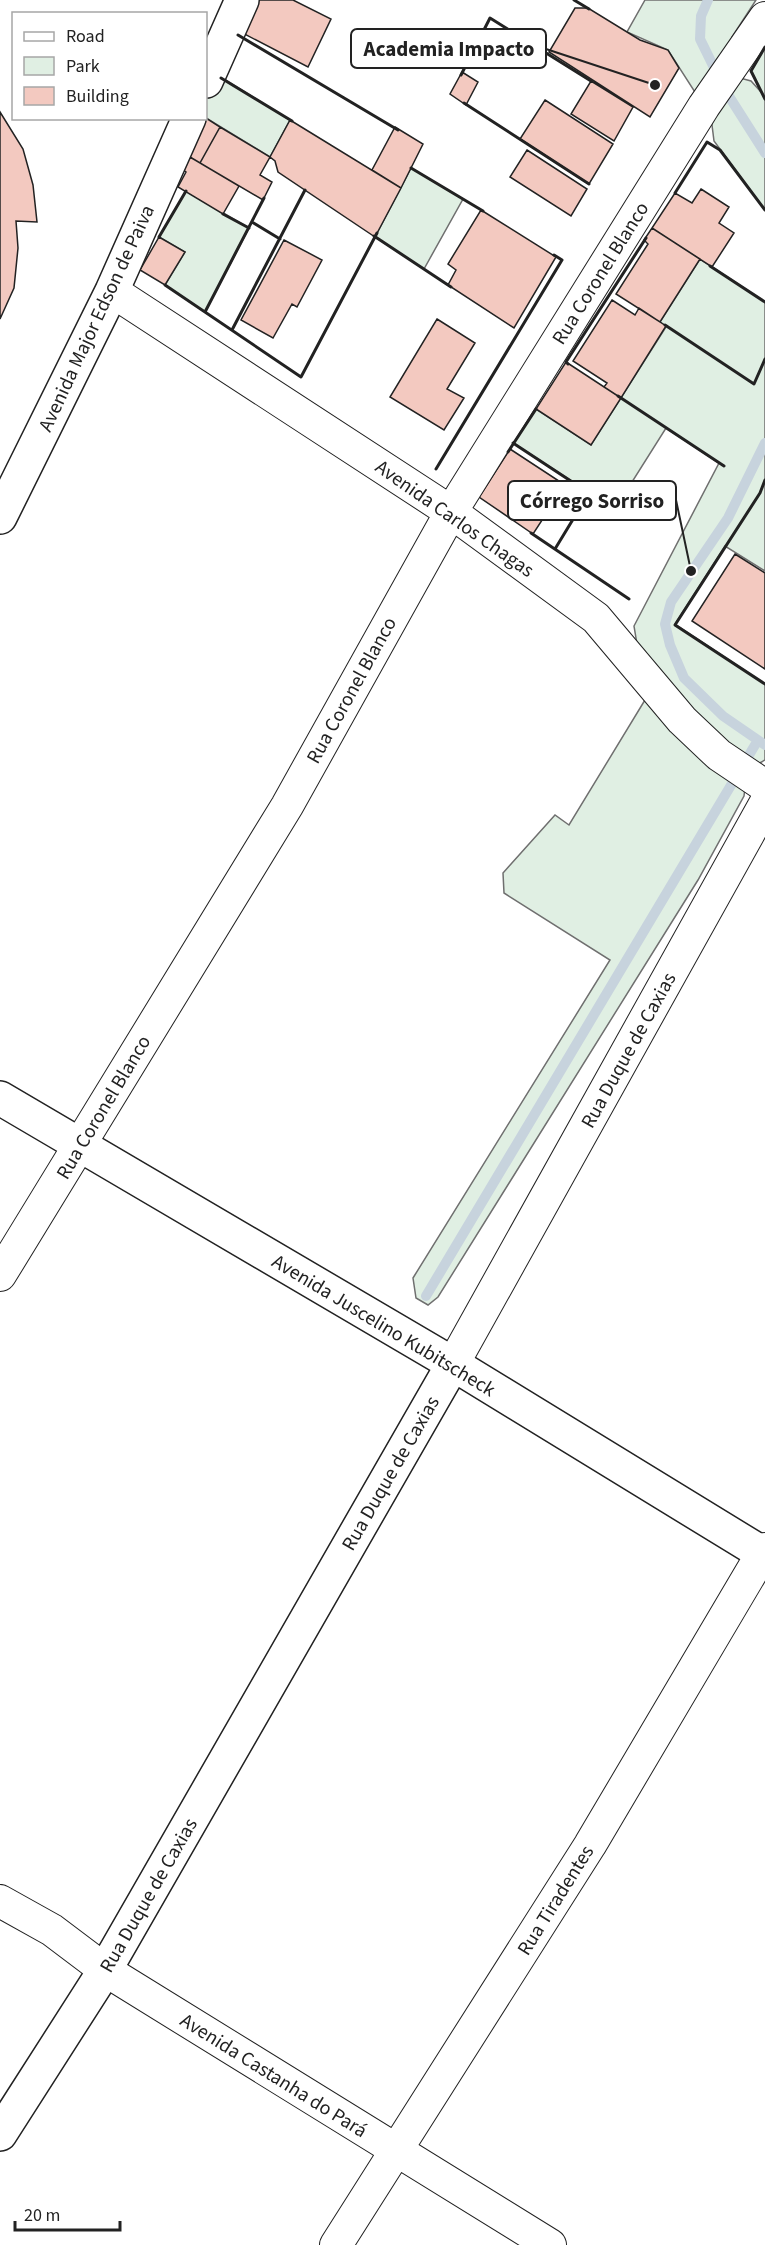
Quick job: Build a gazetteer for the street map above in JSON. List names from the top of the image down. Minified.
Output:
{"streets":{"street":["Rua Coronel Blanco","Avenida Major Edson de Paiva","Avenida Carlos Chagas","Rua Duque de Caxias","Avenida Juscelino Kubitscheck","Rua Tiradentes","Avenida Castanha do Pará"]},"crossings":[["Rua Coronel Blanco","Avenida Carlos Chagas"],["Rua Coronel Blanco","Avenida Juscelino Kubitscheck"],["Avenida Major Edson de Paiva","Avenida Carlos Chagas"],["Rua Duque de Caxias","Avenida Juscelino Kubitscheck"],["Rua Duque de Caxias","Avenida Castanha do Pará"],["Avenida Juscelino Kubitscheck","Rua Tiradentes"],["Rua Tiradentes","Avenida Castanha do Pará"]],"places":["Academia Impacto","Córrego Sorriso"],"legend":["Road","Park","Building"],"scale_bar":"20 m"}
